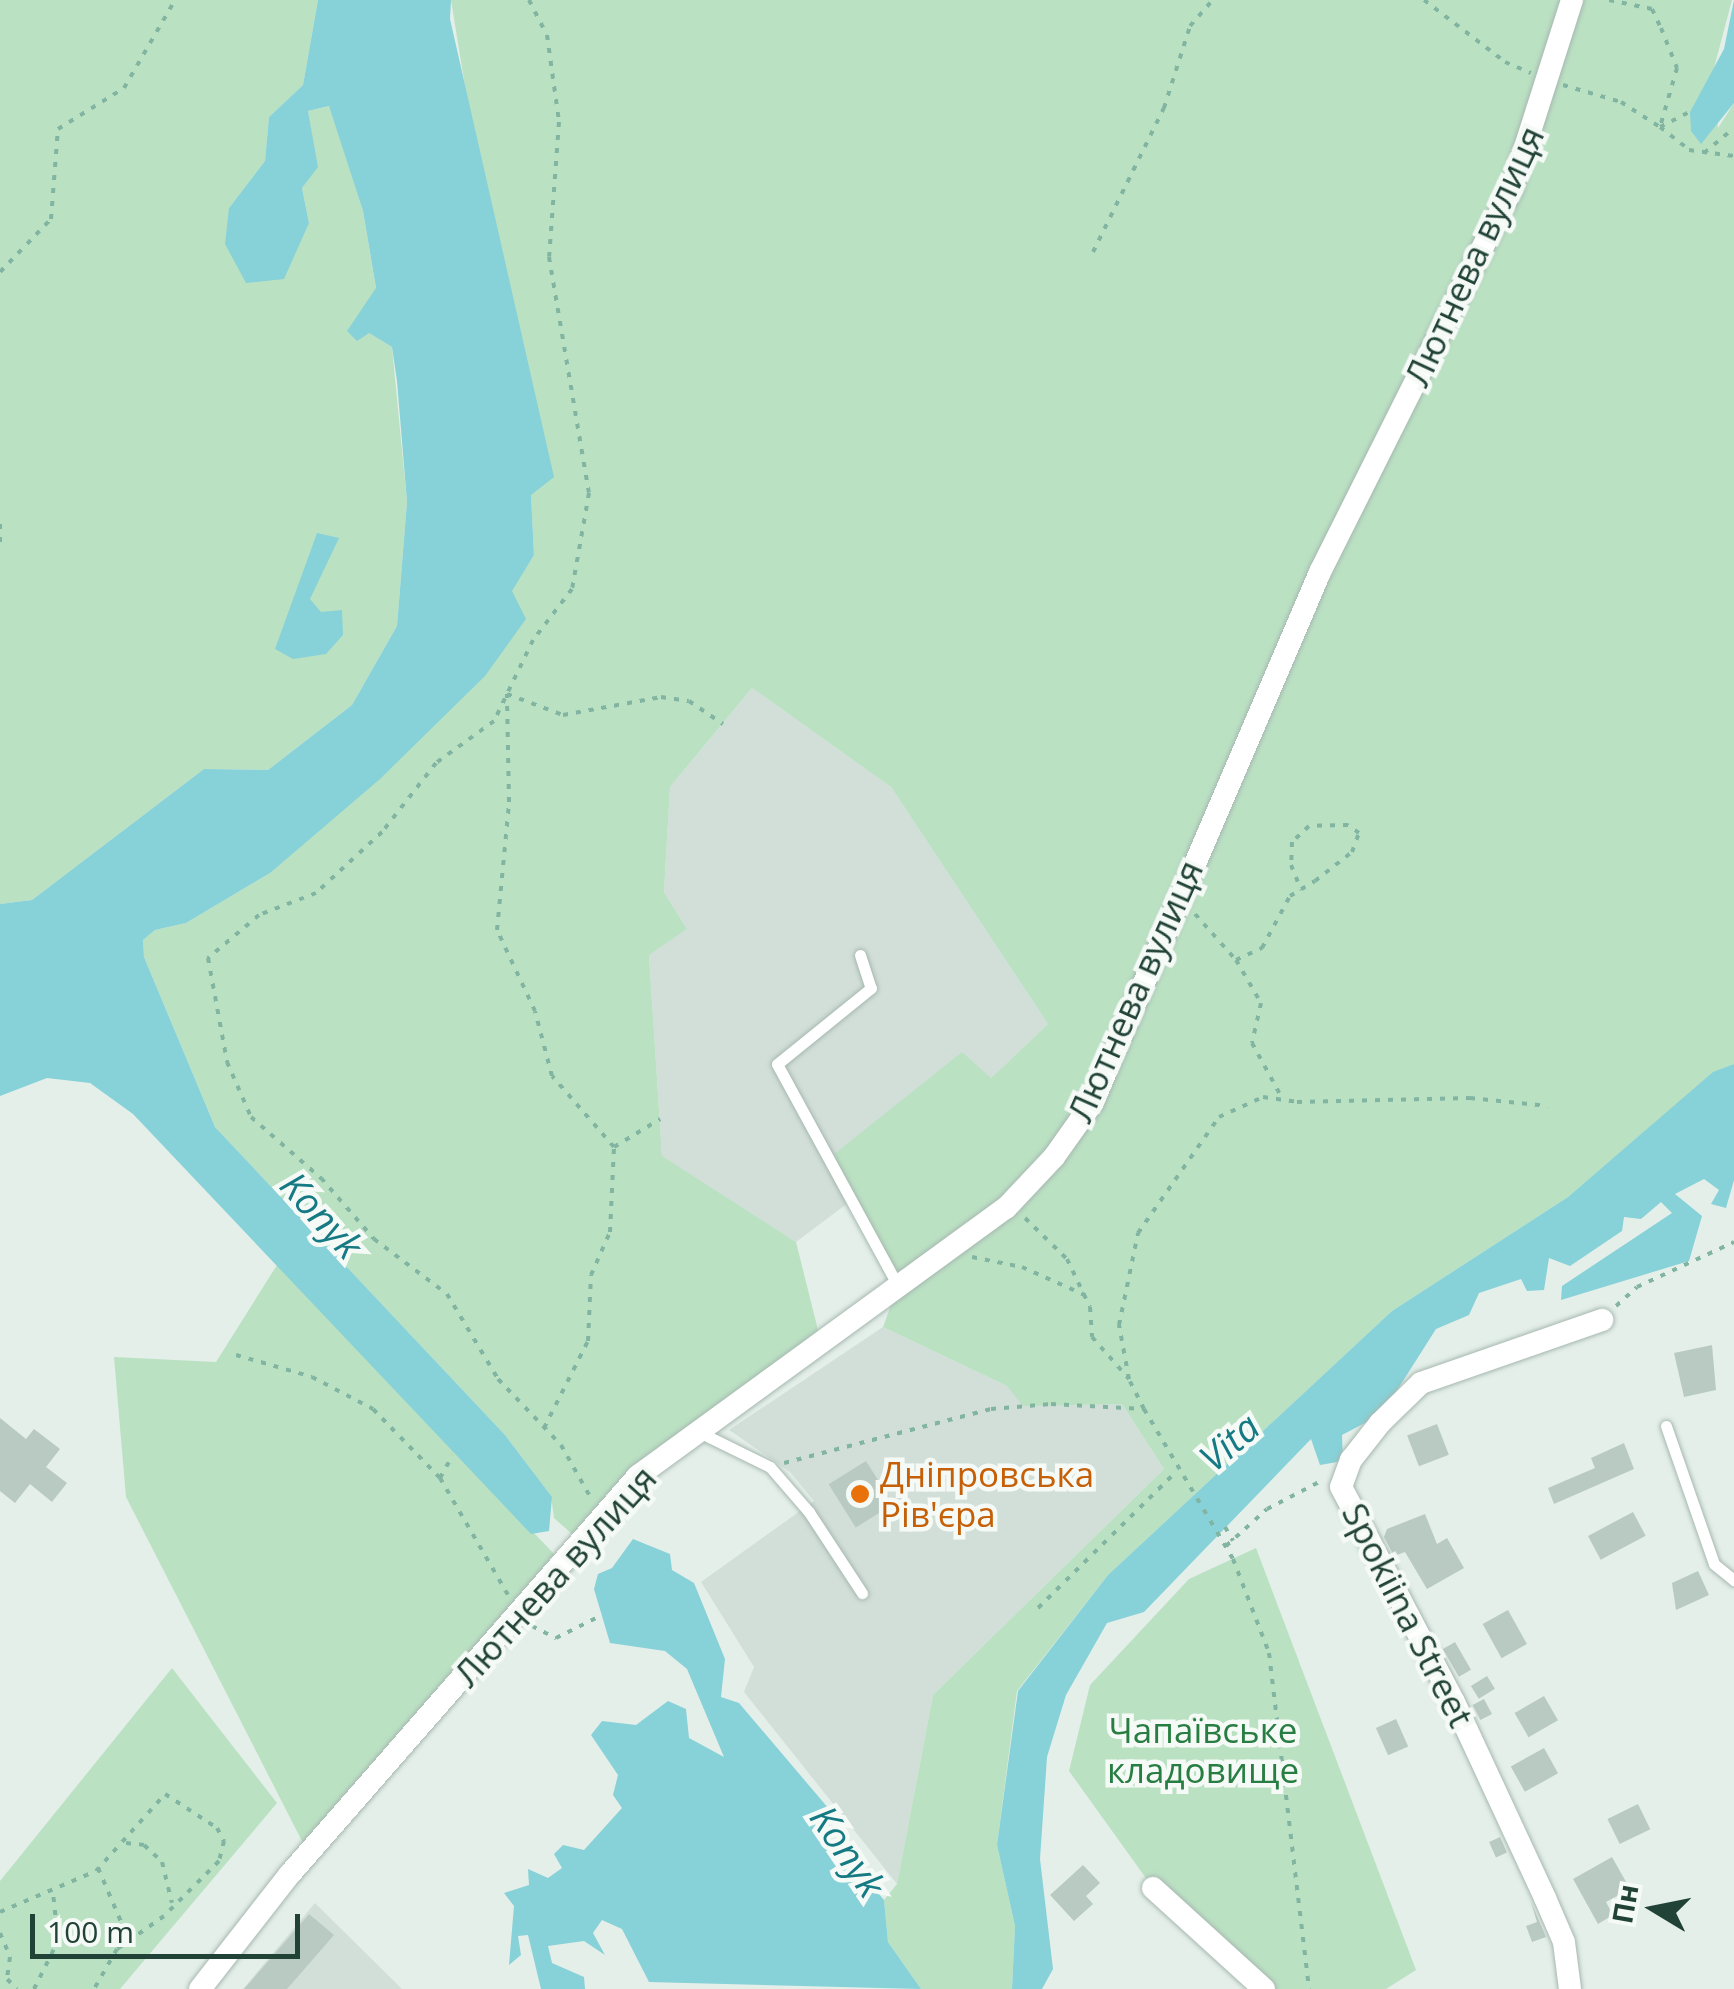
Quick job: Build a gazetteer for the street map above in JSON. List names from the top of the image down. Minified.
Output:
{"streets":{"street":["Лютнева вулиця","Spokiina Street"]},"water":["Konyk","Vita"],"parks":["Чапаївське кладовище"],"places":["Дніпровська Рів'єра"],"scale_bar":"100 m","north":"left"}
